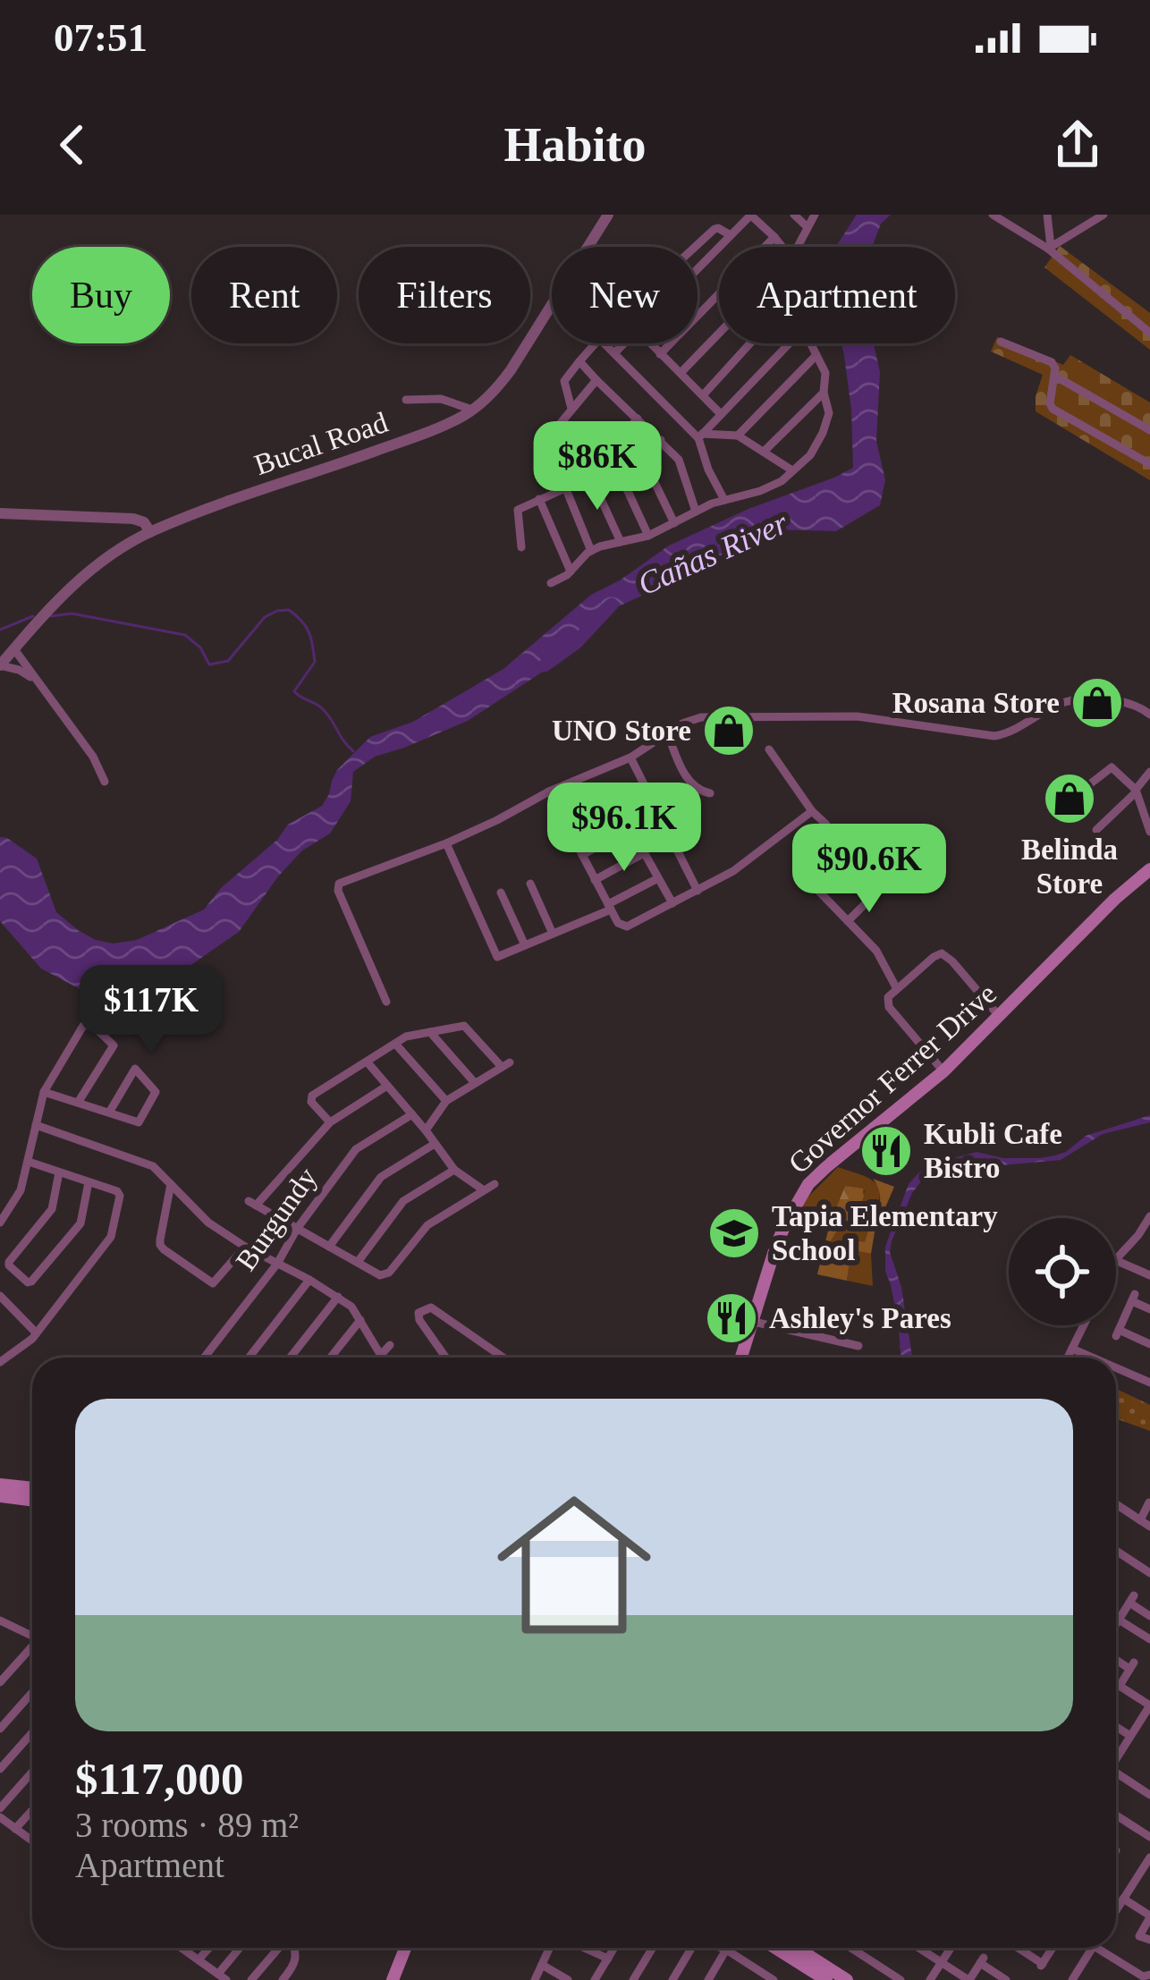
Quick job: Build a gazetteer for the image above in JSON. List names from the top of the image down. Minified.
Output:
{"streets":{"main road":["Governor Ferrer Drive"],"street":["Bucal Road","Burgundy"]},"water":["Cañas River"],"places":{"shop":["Rosana Store","UNO Store","Belinda Store"],"restaurant":["Kubli Cafe Bistro","Ashley's Pares"],"school or university":["Tapia Elementary School"]},"page":{"status":"07:51","header":"Habito","chip":["Buy","Rent","Filters","New","Apartment"],"price":["$86K","$96.1K","$90.6K","$117K"],"list":[{"name":"$117,000","note":"3 rooms · 89 m² · Apartment"}]}}
